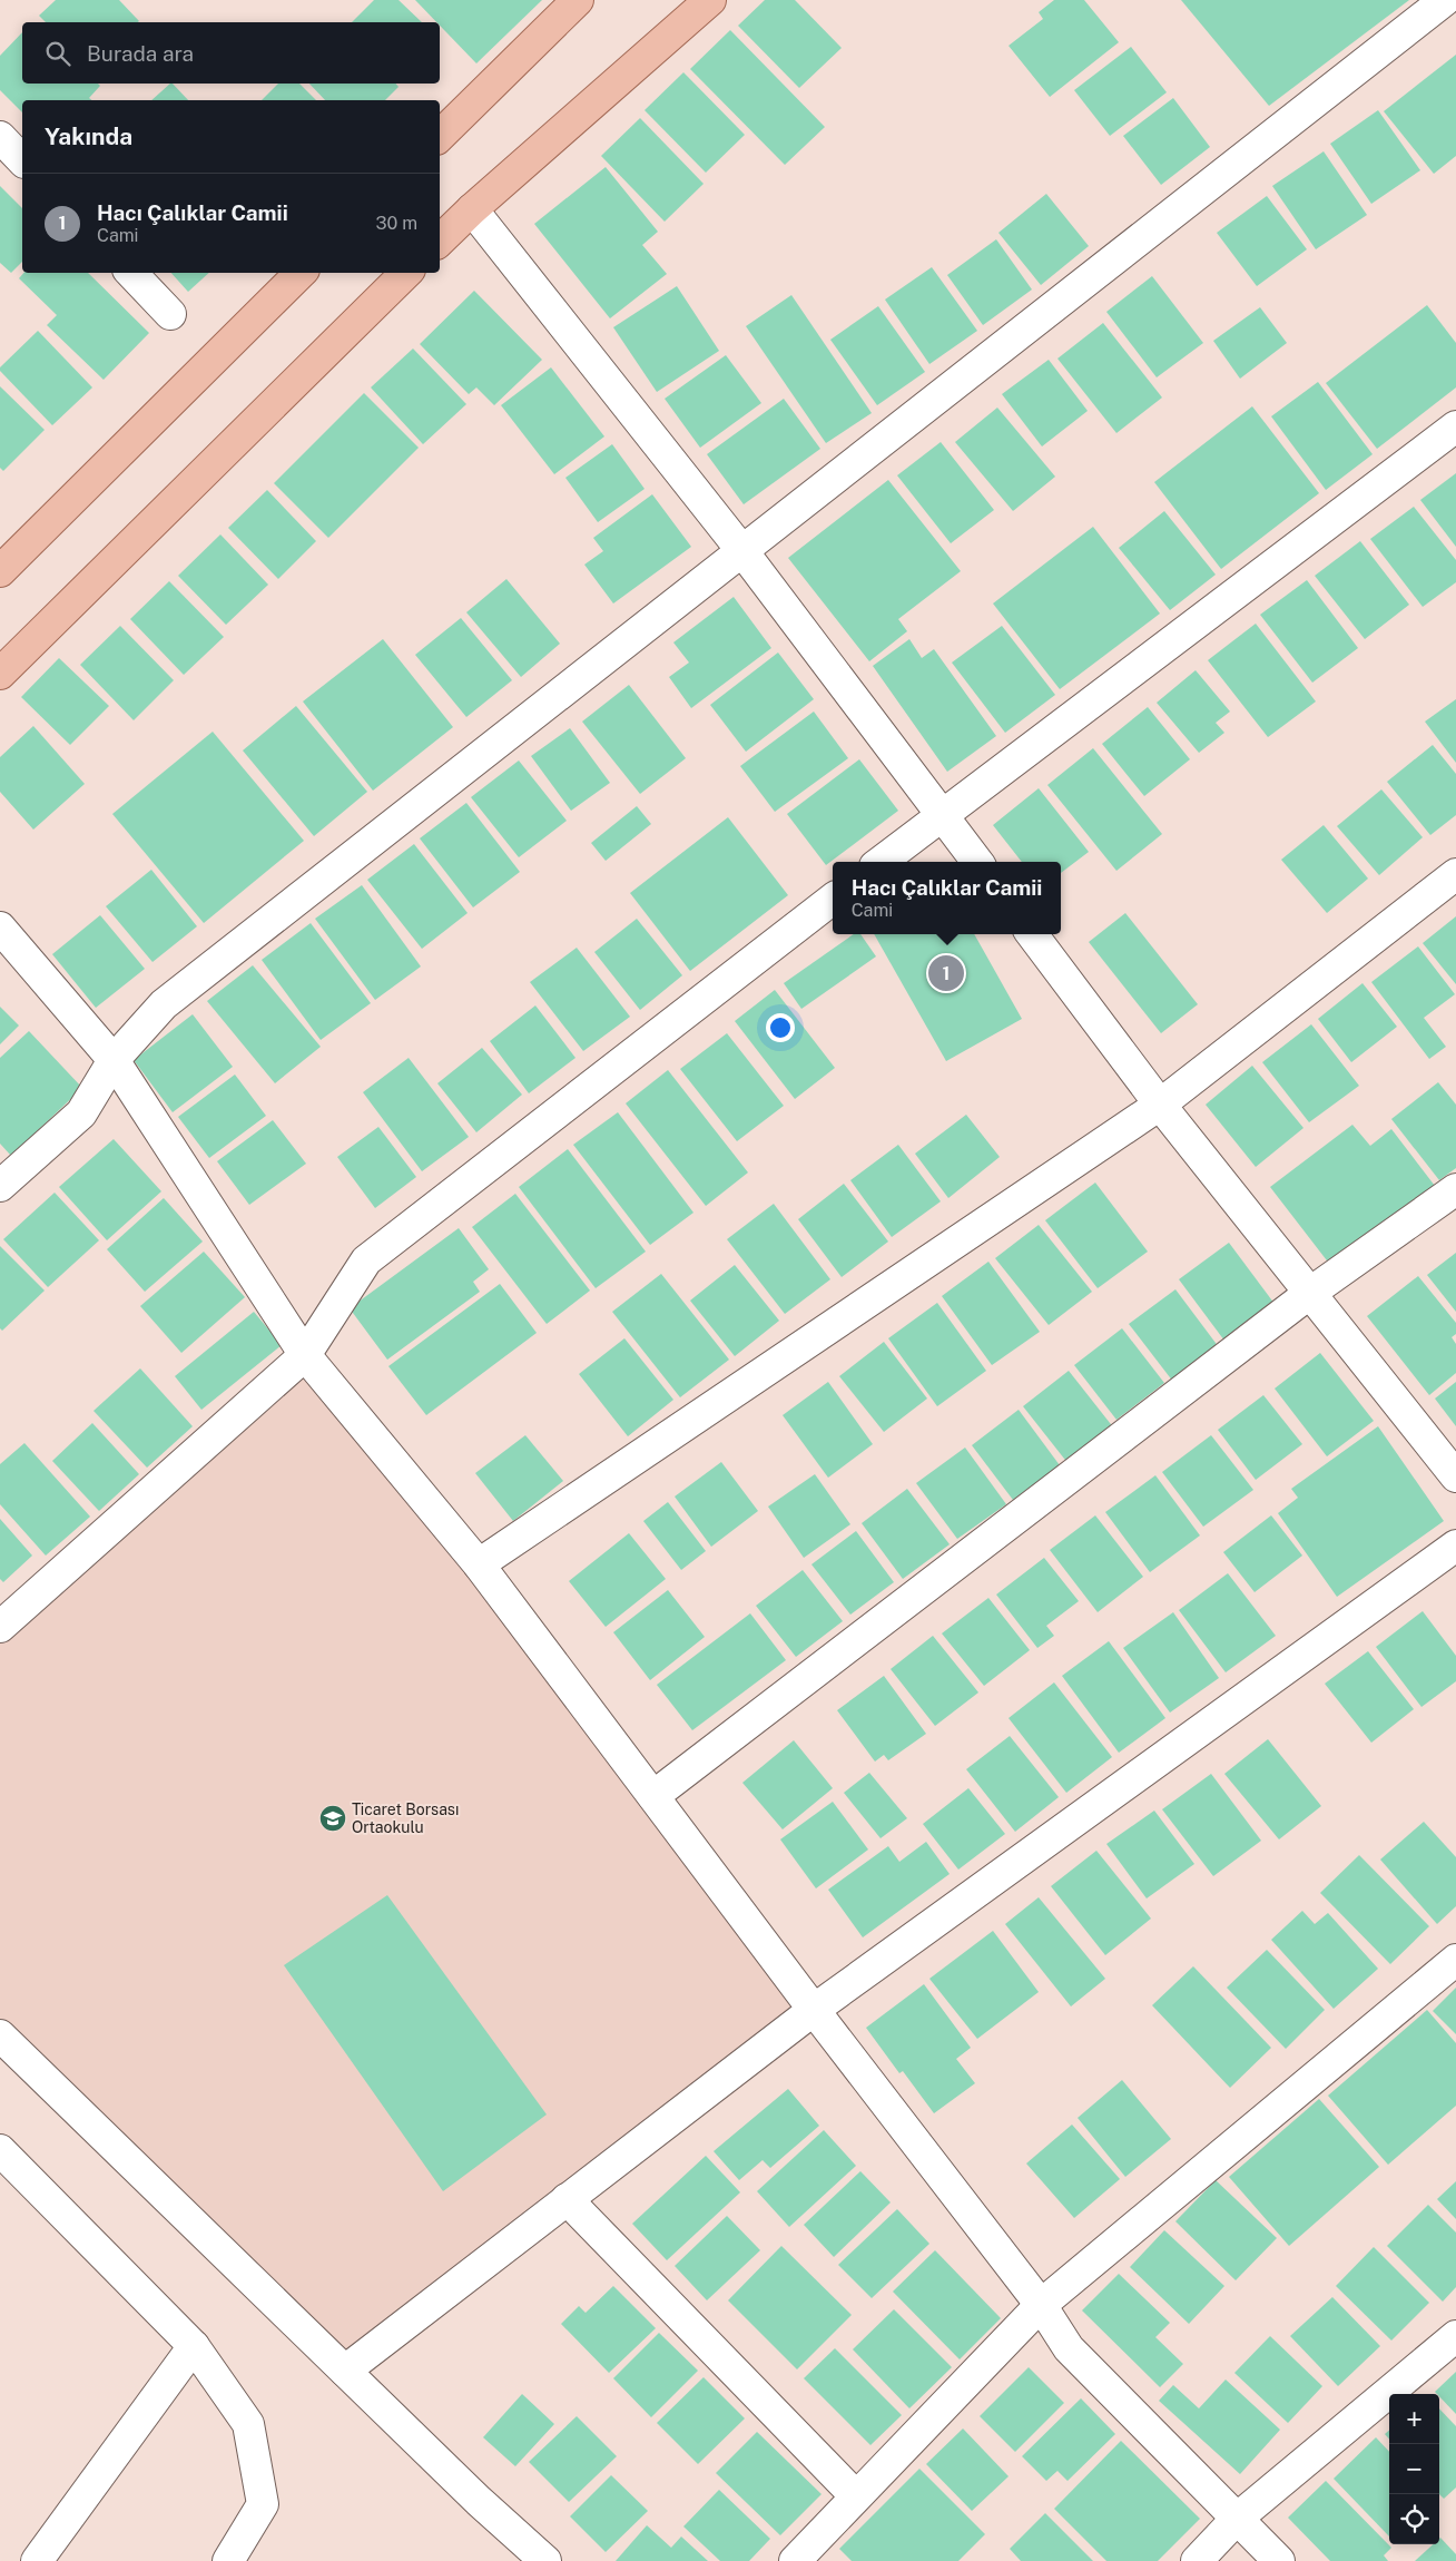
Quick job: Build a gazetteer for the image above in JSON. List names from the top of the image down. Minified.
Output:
{"places":{"school or university":["Ticaret Borsası Ortaokulu"]},"page":{"search":"Burada ara","heading":"Yakında","list":[{"mark":"1","name":"Hacı Çalıklar Camii","note":"Cami","value":"30 m"}],"popup":["Hacı Çalıklar Camii","Cami"],"pins":"1","map_buttons":["+","−"]}}
